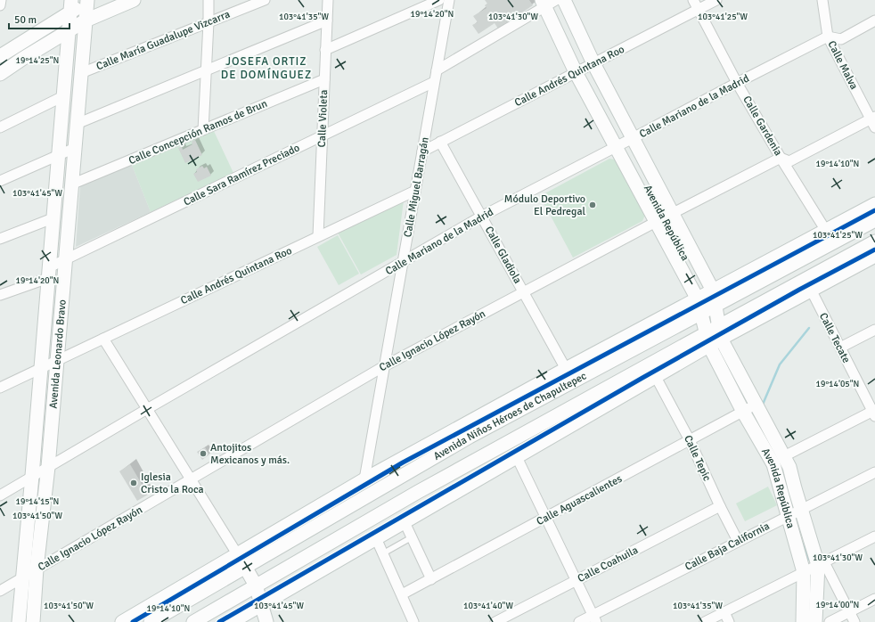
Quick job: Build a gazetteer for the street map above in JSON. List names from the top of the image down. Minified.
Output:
{"streets":{"street":["Calle María Guadalupe Vizcarra","Calle Malva","Calle Andrés Quintana Roo","Calle Mariano de la Madrid","Calle Violeta","Calle Gardenia","Calle Concepción Ramos de Brun","Calle Sara Ramírez Preciado","Calle Miguel Barragán","Avenida República","Calle Gladiola","Calle Tecate","Calle Ignacio López Rayón","Avenida Leonardo Bravo","Avenida Niños Héroes de Chapultepec","Calle Tepic","Calle Aguascalientes","Calle Baja California","Calle Coahuila"]},"crossings":[["Calle María Guadalupe Vizcarra","Avenida Leonardo Bravo"],["Calle Malva","Calle Mariano de la Madrid"],["Calle Malva","Calle Ignacio López Rayón"],["Calle Andrés Quintana Roo","Calle Violeta"],["Calle Andrés Quintana Roo","Calle Gardenia"],["Calle Andrés Quintana Roo","Calle Miguel Barragán"],["Calle Andrés Quintana Roo","Avenida República"],["Calle Andrés Quintana Roo","Calle Gladiola"],["Calle Andrés Quintana Roo","Avenida Leonardo Bravo"],["Calle Mariano de la Madrid","Calle Gardenia"],["Calle Mariano de la Madrid","Calle Miguel Barragán"],["Calle Mariano de la Madrid","Avenida República"],["Calle Mariano de la Madrid","Calle Gladiola"],["Calle Mariano de la Madrid","Avenida Leonardo Bravo"],["Calle Violeta","Calle Concepción Ramos de Brun"],["Calle Violeta","Calle Sara Ramírez Preciado"],["Calle Gardenia","Calle Ignacio López Rayón"],["Calle Concepción Ramos de Brun","Avenida Leonardo Bravo"],["Calle Sara Ramírez Preciado","Calle Miguel Barragán"],["Calle Sara Ramírez Preciado","Avenida Leonardo Bravo"],["Calle Miguel Barragán","Calle Ignacio López Rayón"],["Avenida República","Calle Ignacio López Rayón"],["Avenida República","Avenida Niños Héroes de Chapultepec"],["Avenida República","Calle Aguascalientes"],["Avenida República","Calle Baja California"],["Calle Gladiola","Calle Ignacio López Rayón"],["Calle Tecate","Avenida Niños Héroes de Chapultepec"],["Calle Ignacio López Rayón","Avenida Leonardo Bravo"],["Calle Tepic","Calle Aguascalientes"],["Calle Tepic","Calle Baja California"],["Calle Tepic","Calle Coahuila"]],"districts":["JOSEFA ORTIZ DE DOMÍNGUEZ"],"places":["Módulo Deportivo El Pedregal","Antojitos Mexicanos y más.","Iglesia Cristo la Roca"],"scale_bar":"50 m","coordinates":["19°14'20\"N","103°41'35\"W","103°41'30\"W","103°41'25\"W","19°14'25\"N","19°14'10\"N","103°41'45\"W","19°14'05\"N","19°14'15\"N","103°41'50\"W","19°14'00\"N","103°41'40\"W"]}
